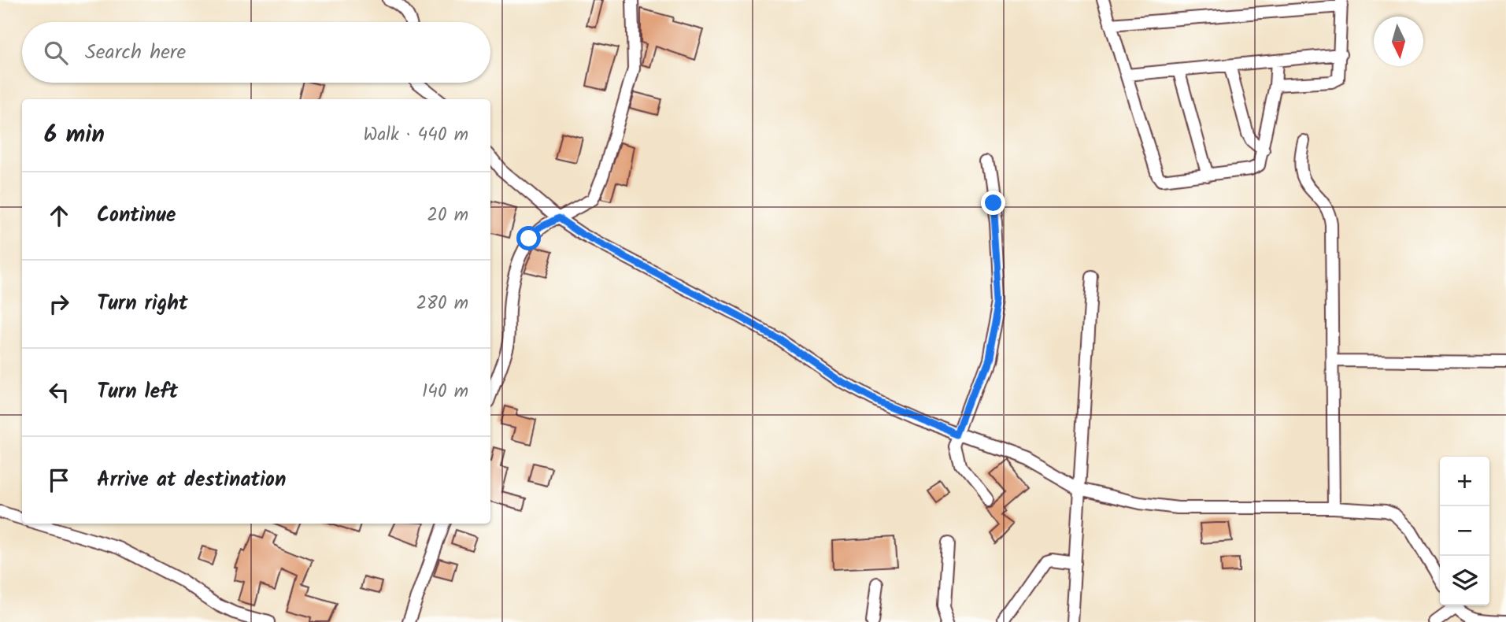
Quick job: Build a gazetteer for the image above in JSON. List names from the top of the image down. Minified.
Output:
{"north":"bottom","page":{"search":"Search here","heading":["6 min","Walk · 440 m"],"list":[["Continue","20 m"],["Turn right","280 m"],["Turn left","140 m"],"Arrive at destination"],"map_buttons":["+","−"]}}
